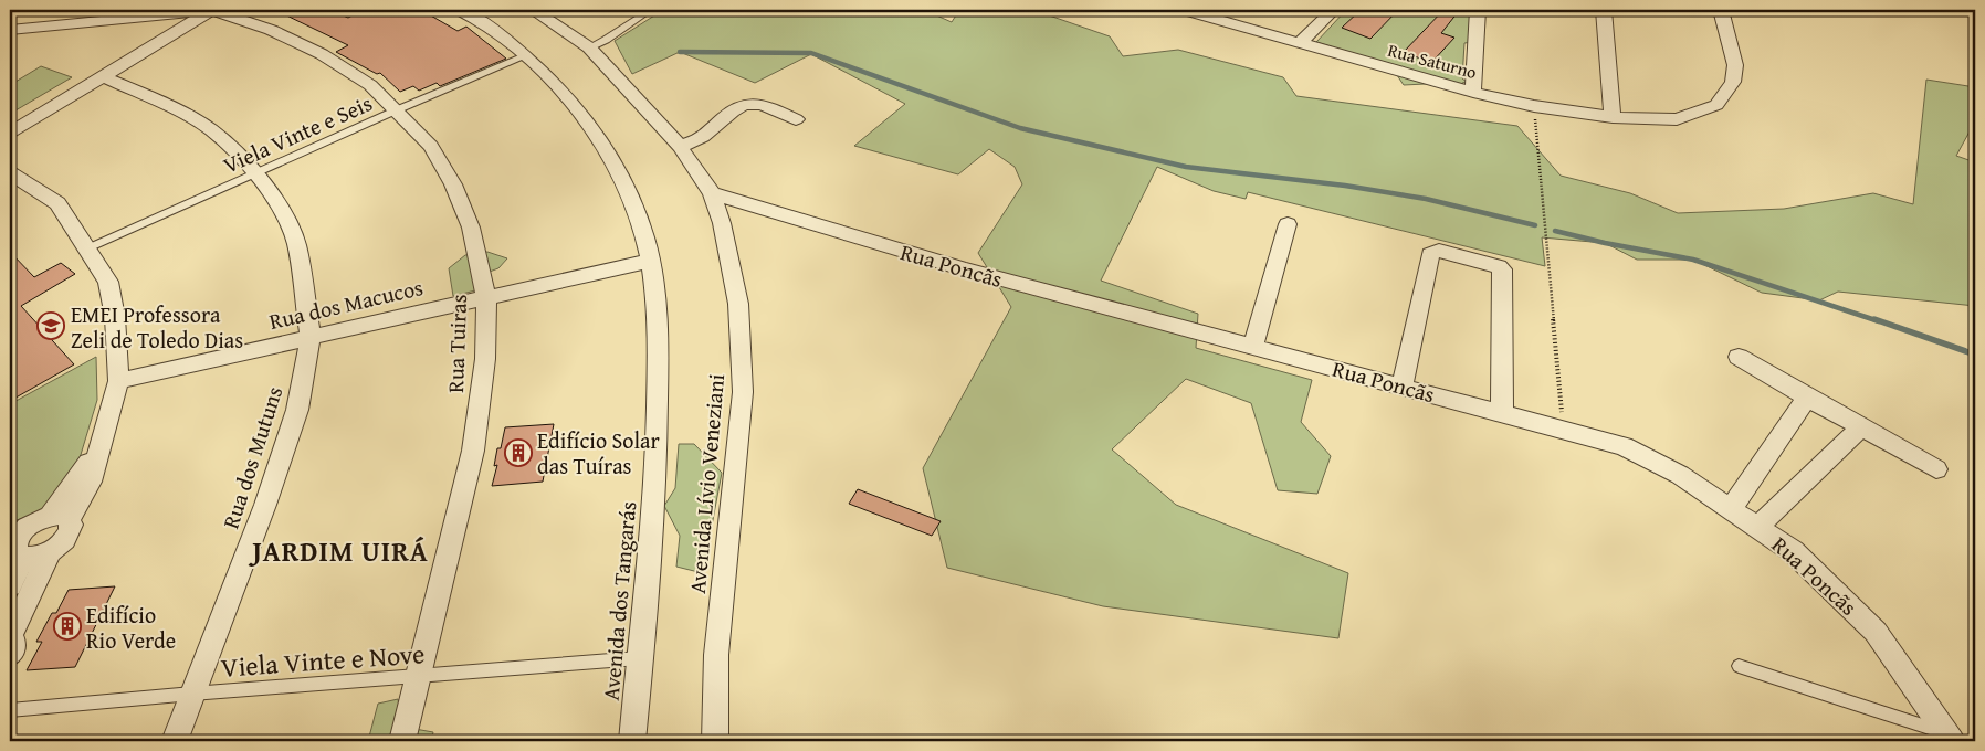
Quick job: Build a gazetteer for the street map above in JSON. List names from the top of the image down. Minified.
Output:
{"streets":{"street":["Rua Saturno","Rua Poncãs","Rua dos Macucos","Rua Tuiras","Rua dos Mutuns","Avenida Lívio Veneziani","Avenida dos Tangarás"],"lane":["Viela Vinte e Seis","Viela Vinte e Nove"]},"crossings":[["Viela Vinte e Seis","Rua Tuiras"],["Viela Vinte e Seis","Rua dos Mutuns"],["Viela Vinte e Seis","Avenida dos Tangarás"],["Rua Poncãs","Avenida Lívio Veneziani"],["Rua dos Macucos","Rua Tuiras"],["Rua dos Macucos","Rua dos Mutuns"],["Rua dos Macucos","Avenida dos Tangarás"],["Rua Tuiras","Viela Vinte e Nove"],["Rua dos Mutuns","Viela Vinte e Nove"],["Avenida dos Tangarás","Viela Vinte e Nove"]],"districts":["JARDIM UIRÁ"],"places":{"school or university":["EMEI Professora Zeli de Toledo Dias"],"building":["Edifício Solar das Tuíras","Edifício Rio Verde"]}}
